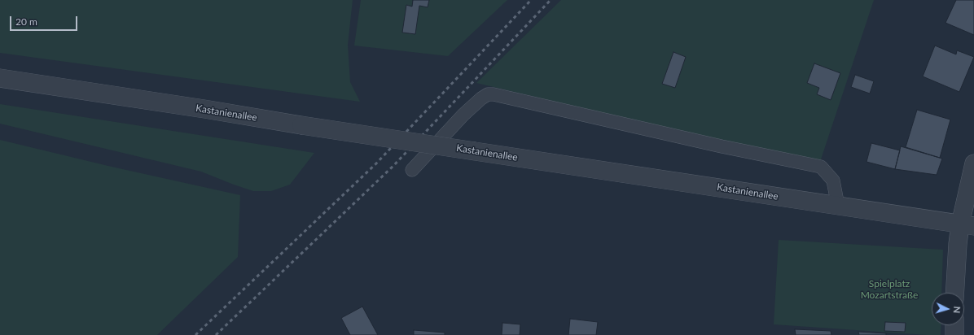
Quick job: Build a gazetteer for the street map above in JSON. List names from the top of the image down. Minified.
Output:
{"streets":{"street":["Kastanienallee"]},"parks":["Spielplatz Mozartstraße"],"scale_bar":"20 m","north":"right"}
